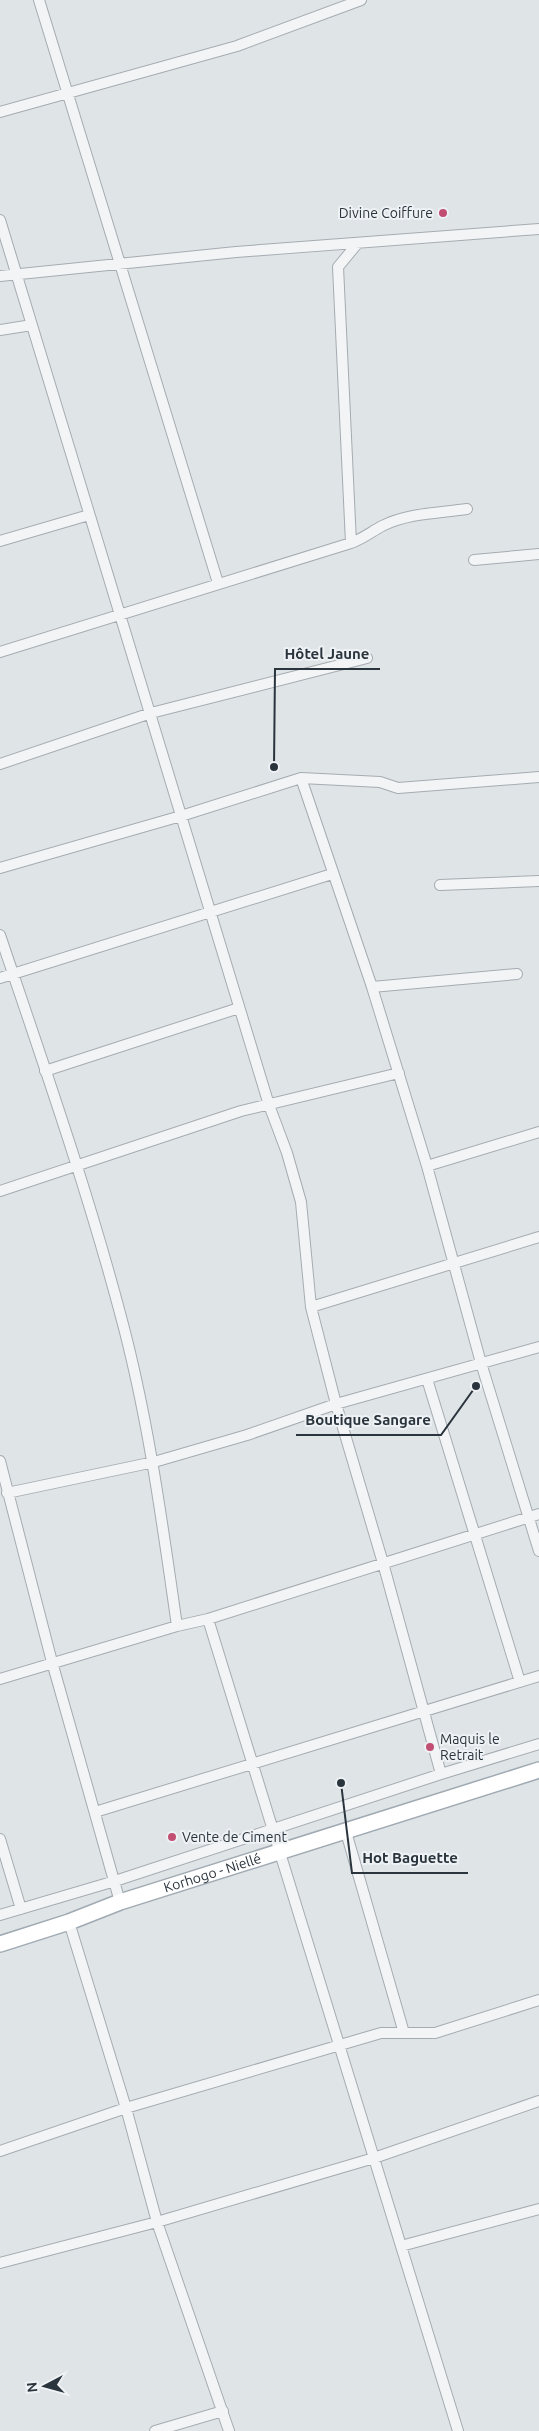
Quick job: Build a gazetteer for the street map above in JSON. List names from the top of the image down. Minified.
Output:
{"streets":{"main road":["Korhogo - Niellé"]},"places":["Divine Coiffure","Hôtel Jaune","Boutique Sangare","Maquis le Retrait","Hot Baguette","Vente de Ciment"],"north":"left"}
